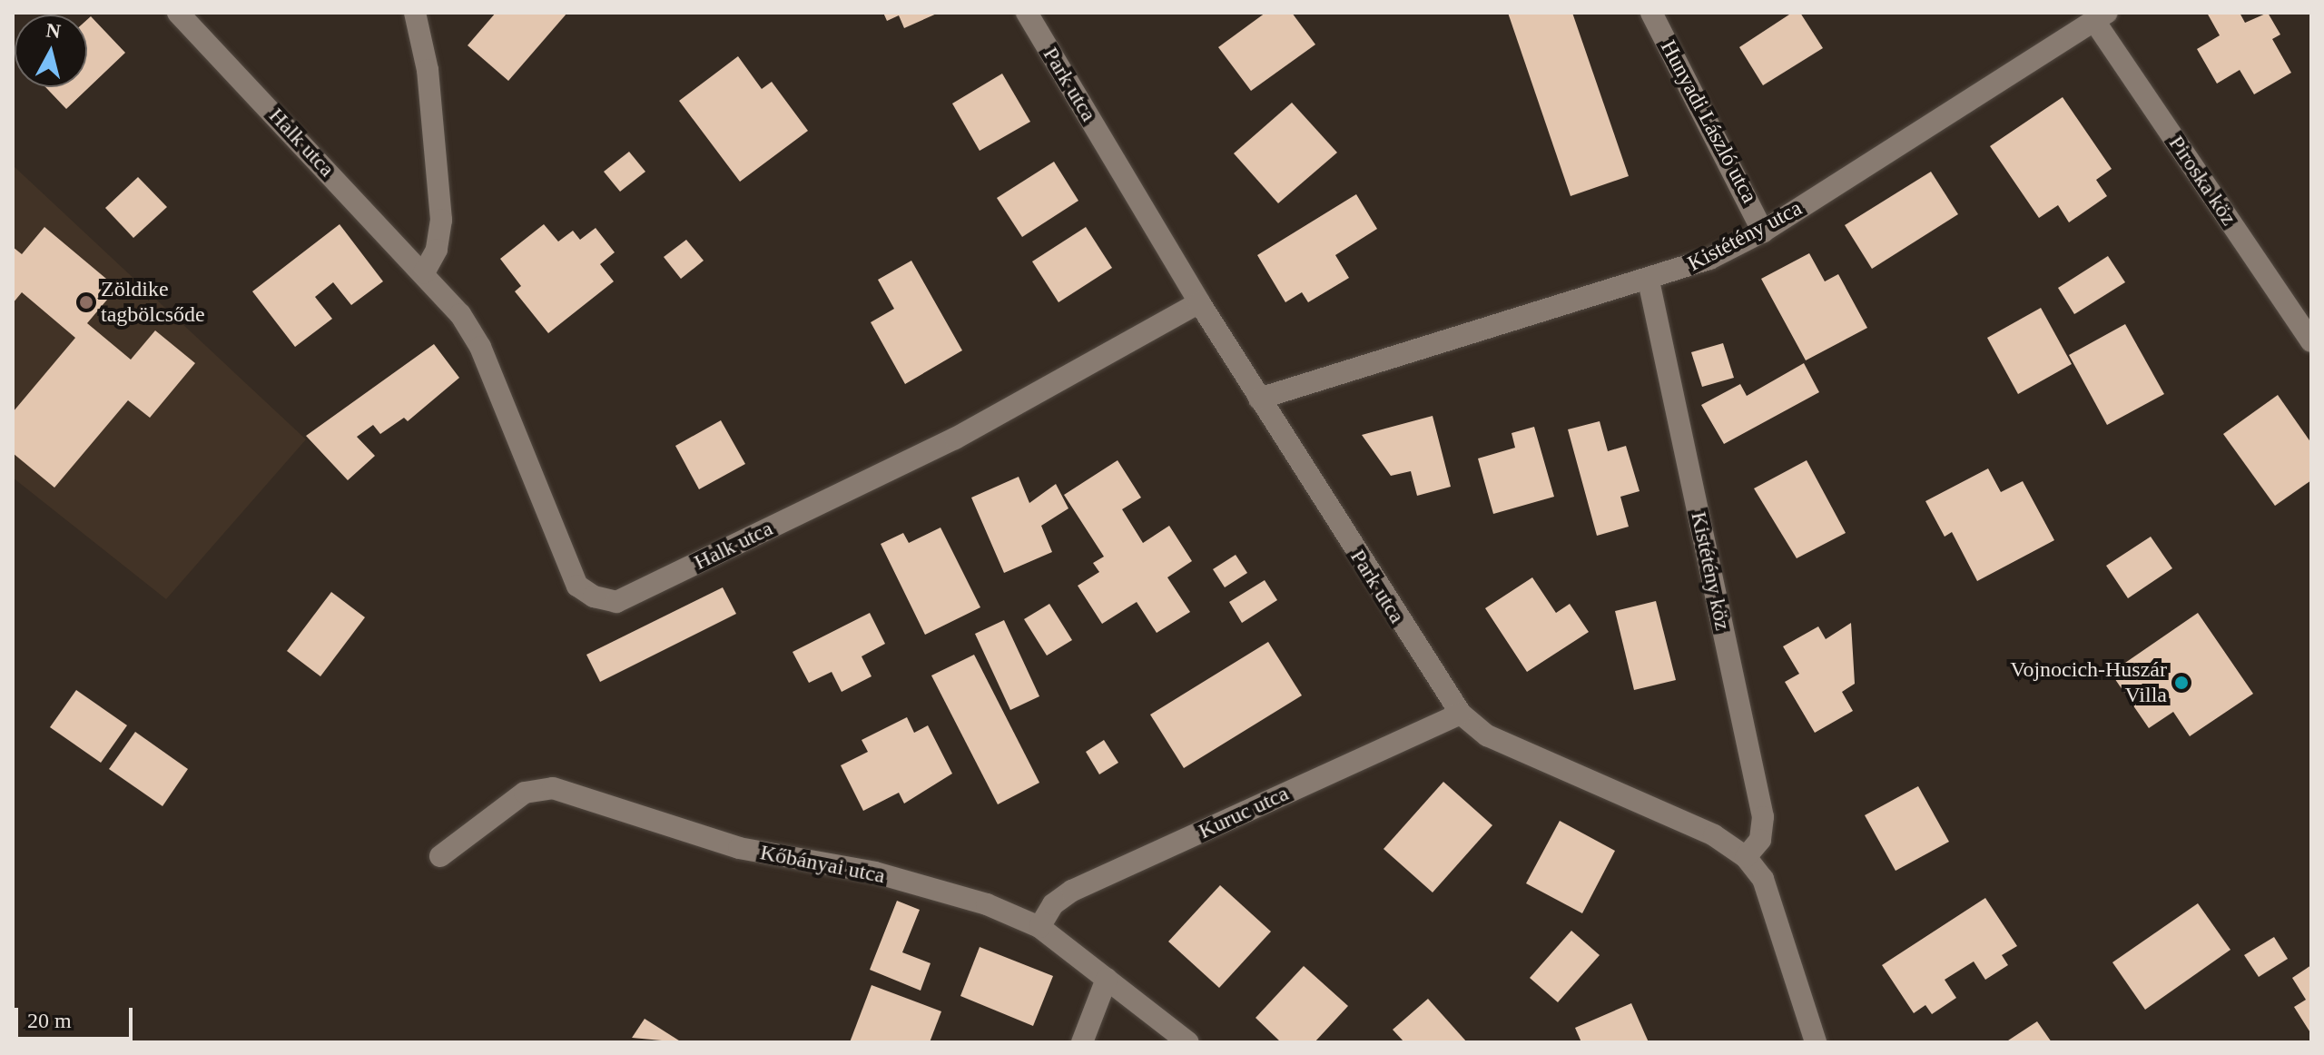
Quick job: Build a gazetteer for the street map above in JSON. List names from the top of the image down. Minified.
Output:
{"streets":{"street":["Park utca","Hunyadi László utca","Halk utca","Piroska köz","Kistétény utca","Kistétény köz","Kuruc utca","Kőbányai utca"]},"crossings":[["Park utca","Halk utca"],["Park utca","Kistétény utca"],["Park utca","Kistétény köz"],["Park utca","Kuruc utca"],["Hunyadi László utca","Kistétény utca"],["Piroska köz","Kistétény utca"],["Kistétény utca","Kistétény köz"],["Kuruc utca","Kőbányai utca"]],"places":["Zöldike tagbölcsőde","Vojnocich-Huszár Villa"],"scale_bar":"20 m","north":"top"}
